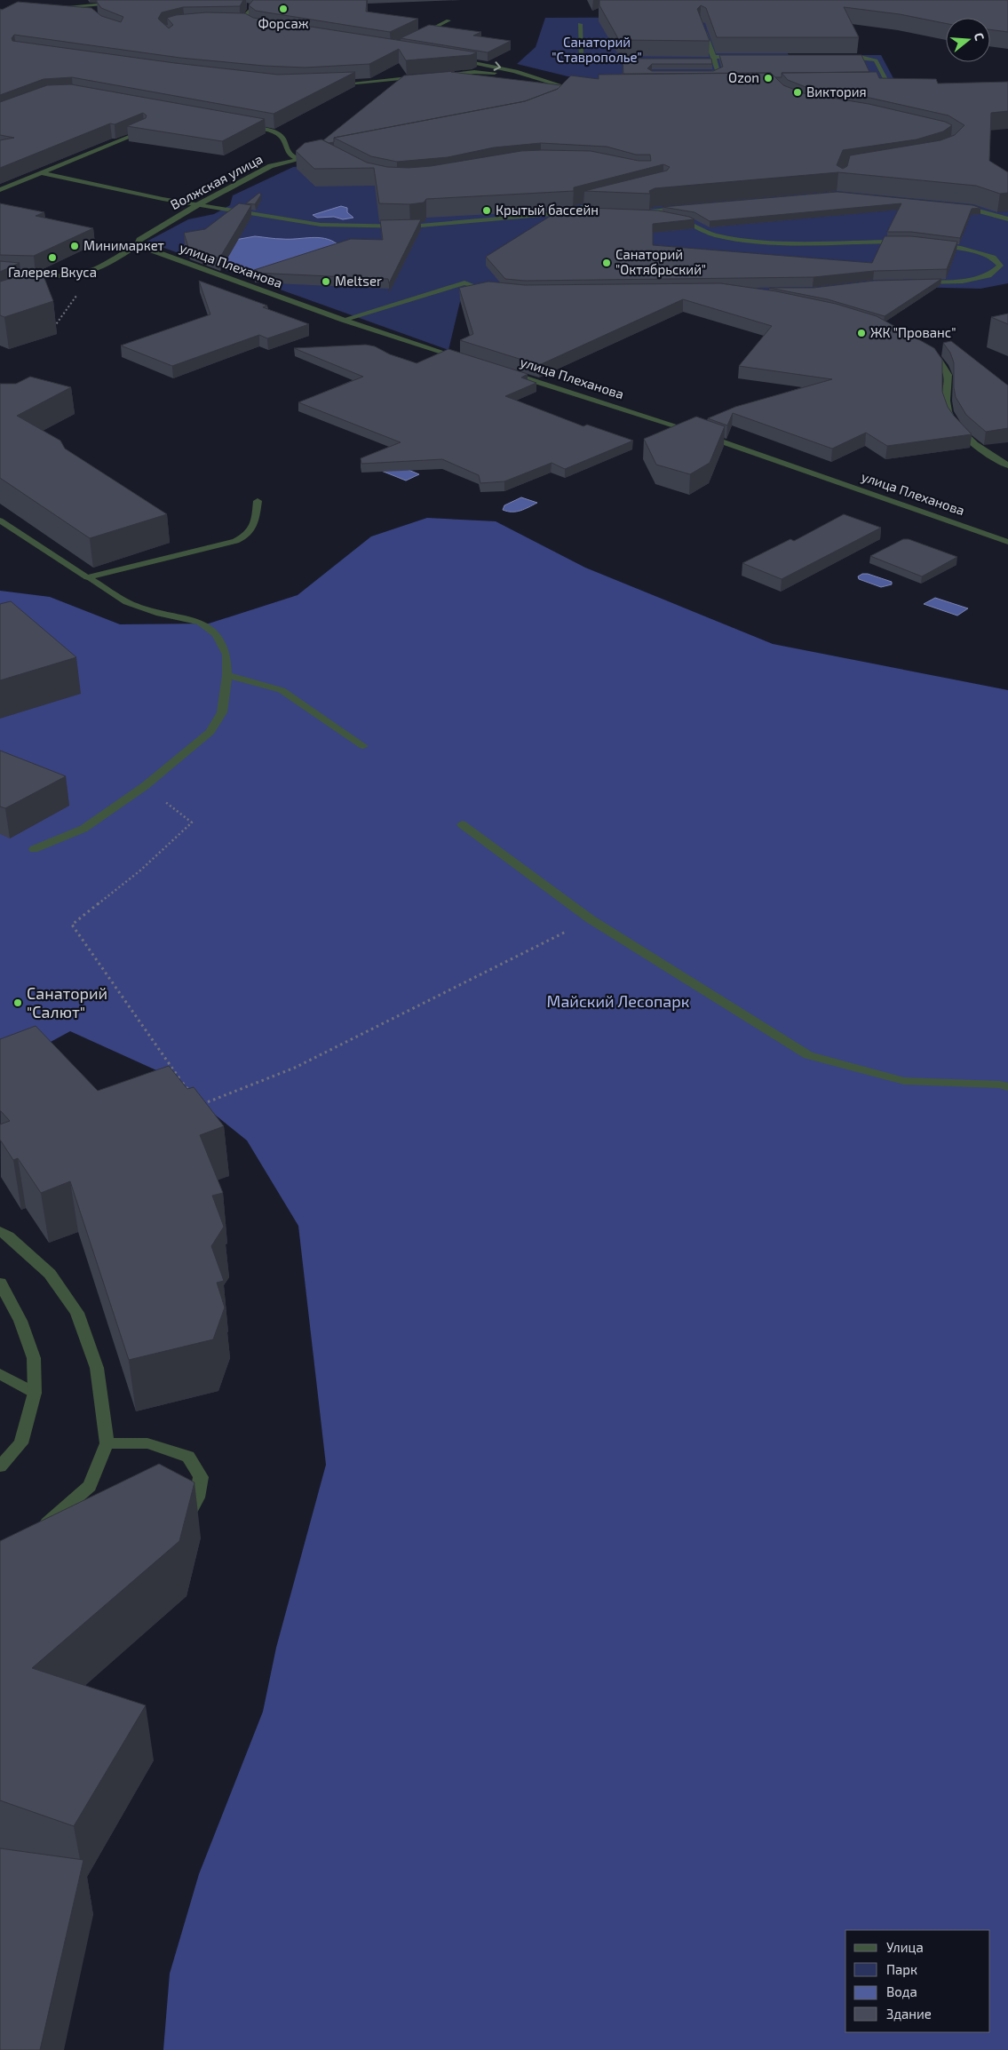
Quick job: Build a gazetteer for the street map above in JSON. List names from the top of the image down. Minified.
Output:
{"streets":{"street":["Волжская улица","улица Плеханова"]},"crossings":[["Волжская улица","улица Плеханова"]],"parks":["Санаторий \"Ставрополье\"","Майский Лесопарк"],"places":["Форсаж","Ozon","Виктория","Крытый бассейн","Минимаркет","Галерея Вкуса","Санаторий \"Октябрьский\"","Meltser","ЖК \"Прованс\"","Санаторий \"Салют\""],"legend":["Улица","Парк","Вода","Здание"],"north":"right"}
